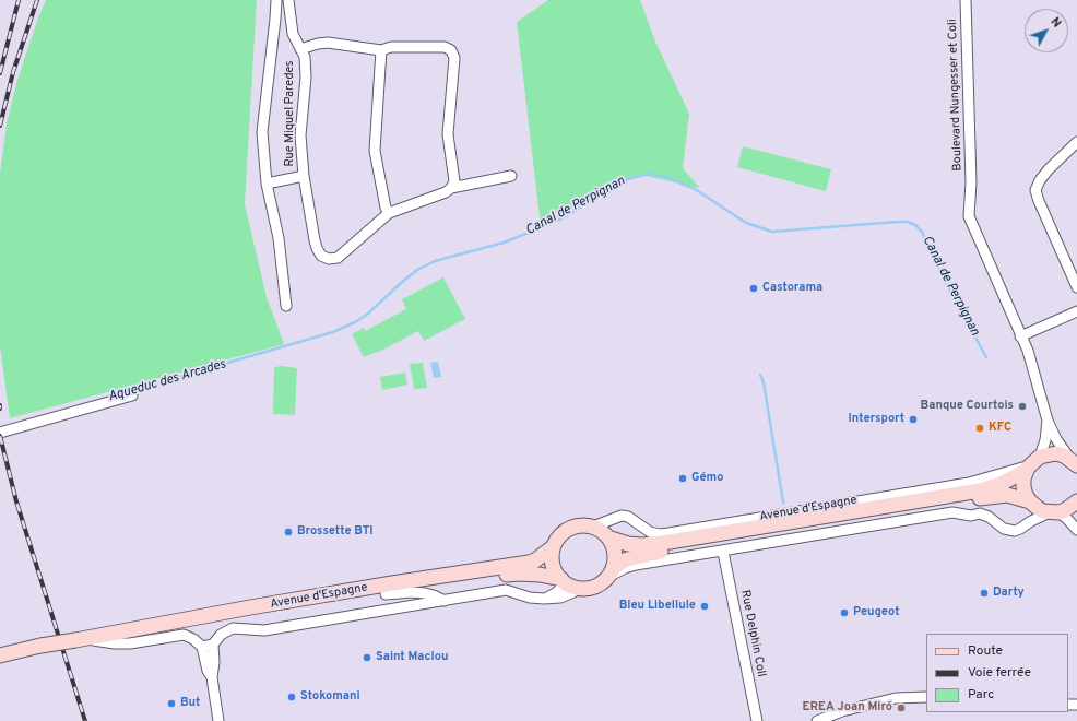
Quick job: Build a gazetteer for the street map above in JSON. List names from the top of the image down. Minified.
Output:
{"streets":{"main road":["Avenue d'Espagne"],"street":["Boulevard Nungesser et Coli","Rue Miquel Paredes","Rue Delphin Coll"]},"water":["Canal de Perpignan","Aqueduc des Arcades"],"places":["Castorama","Banque Courtois","Intersport","KFC","Gémo","Brossette BTI","Darty","Bleu Libellule","Peugeot","Saint Maclou","Stokomani","But","EREA Joan Miró"],"legend":["Route","Voie ferrée","Parc"],"north":"top right"}
